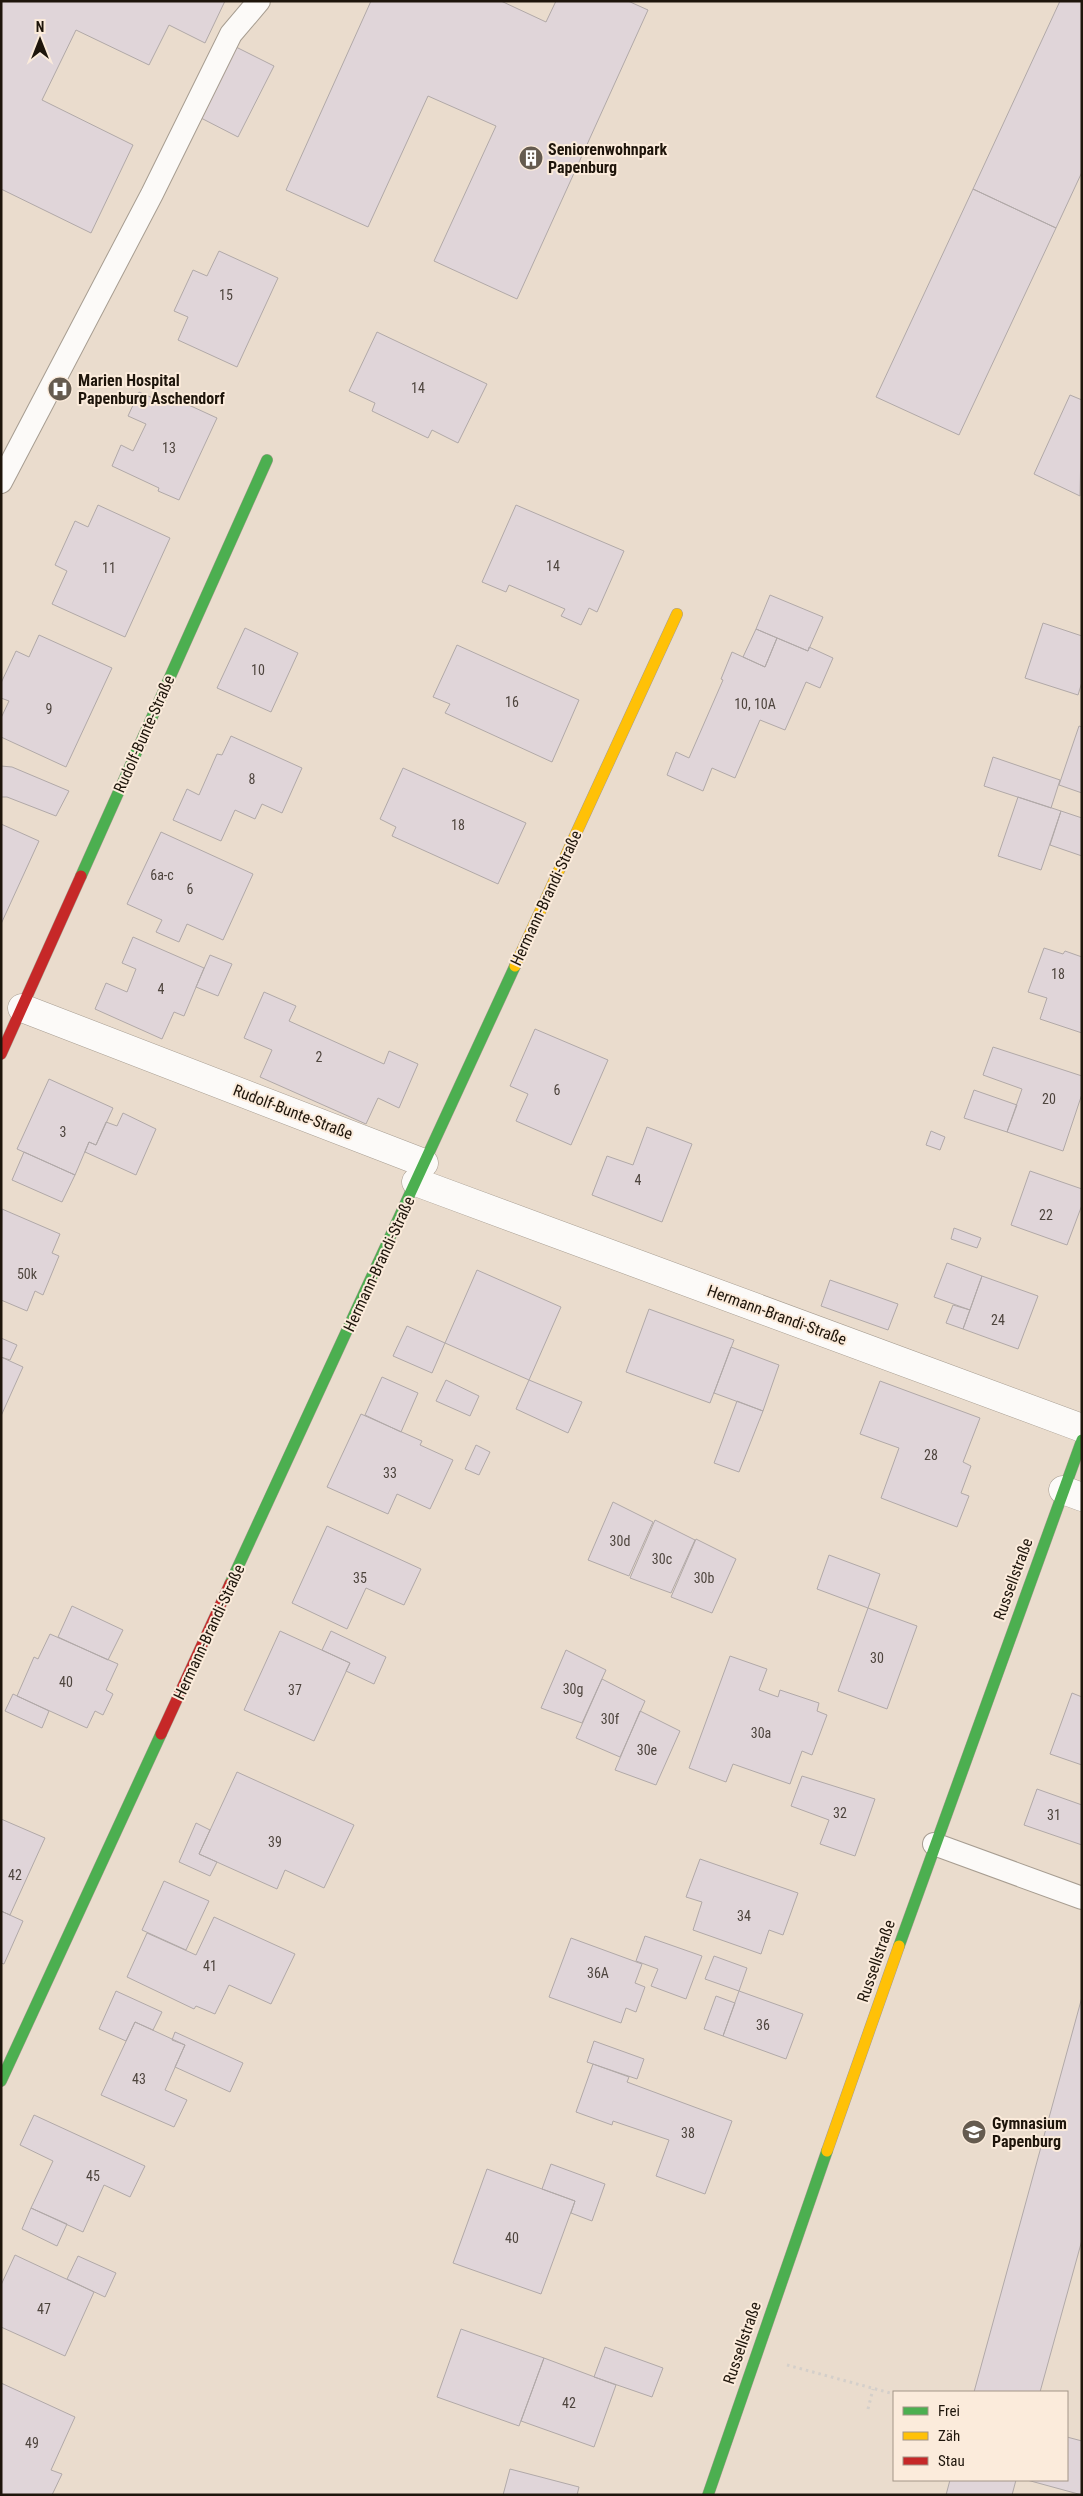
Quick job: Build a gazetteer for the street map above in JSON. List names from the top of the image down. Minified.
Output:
{"streets":{"street":["Rudolf-Bunte-Straße","Hermann-Brandi-Straße","Russellstraße"]},"crossings":[["Rudolf-Bunte-Straße","Hermann-Brandi-Straße"]],"places":{"building":["Seniorenwohnpark Papenburg"],"hospital":["Marien Hospital Papenburg Aschendorf"],"school or university":["Gymnasium Papenburg"]},"house_numbers":["15","14","13","14","11","10","16","10, 10A","9","8","18","6a-c","6","18","4","2","6","20","3","4","22","50k","24","28","33","30d","30c","35","30b","30","40","30g","37","30f","30a","30e","32","31","39","42","34","41","36A","36","43","38","45","40","47","42","49"],"legend":["Frei","Zäh","Stau"],"north":"top"}
